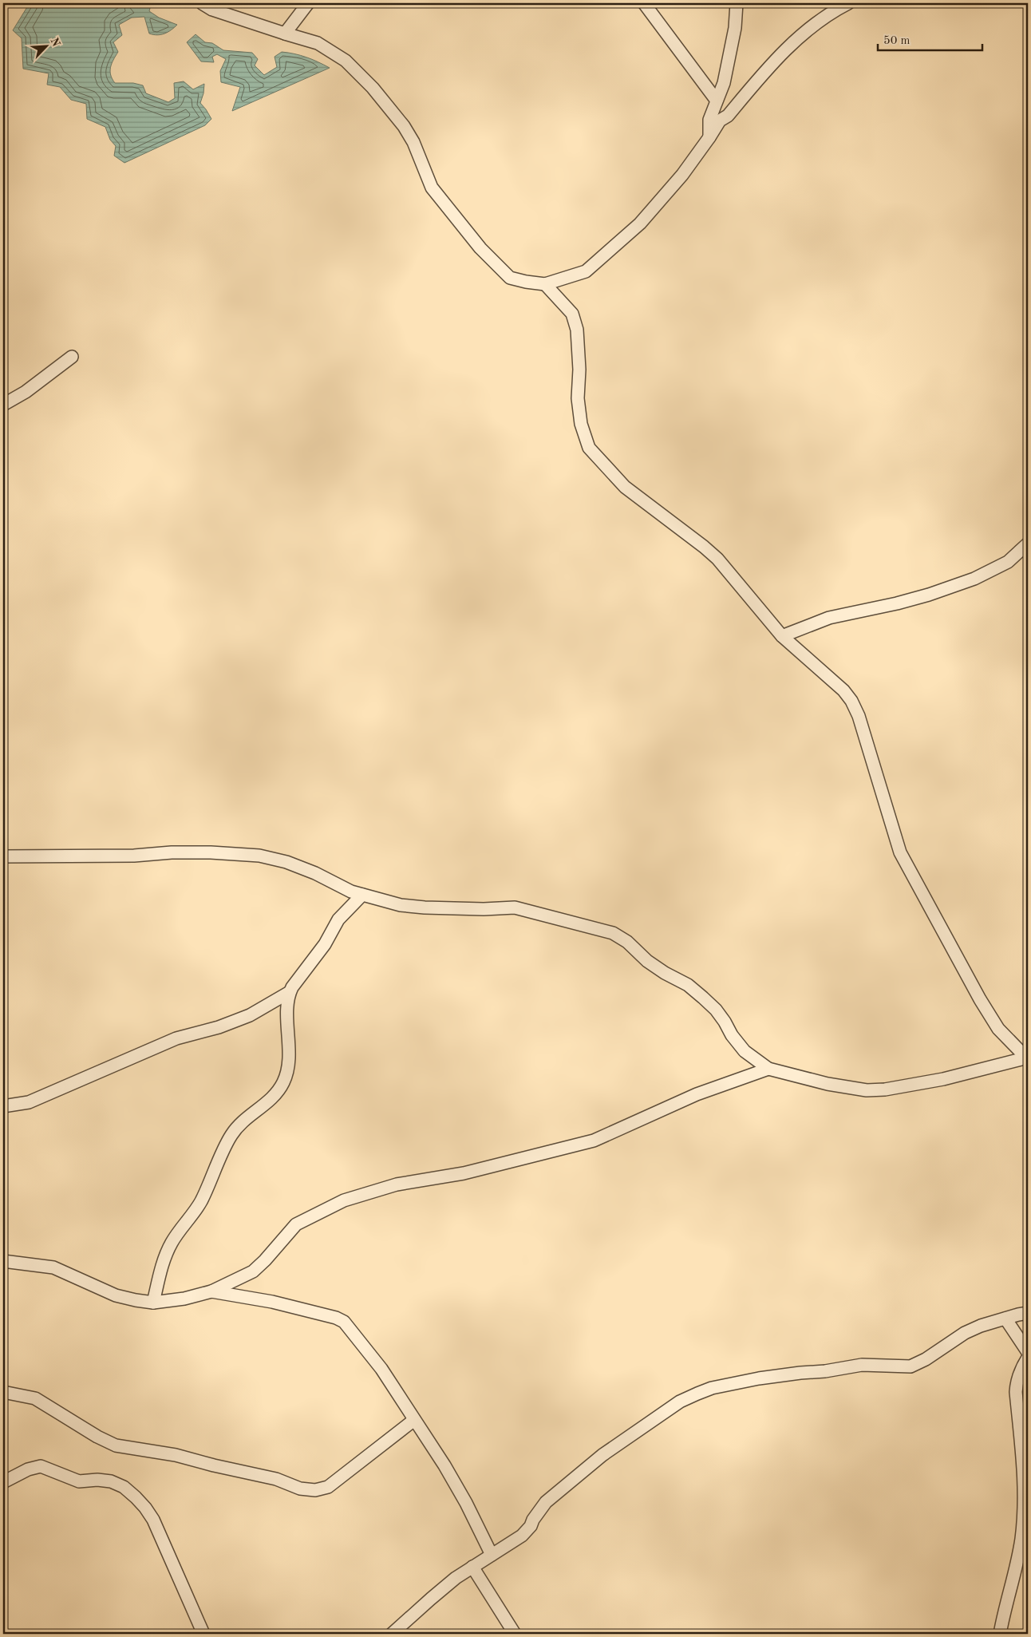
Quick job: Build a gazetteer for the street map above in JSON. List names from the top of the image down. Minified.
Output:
{"scale_bar":"50 m","north":"top right"}
